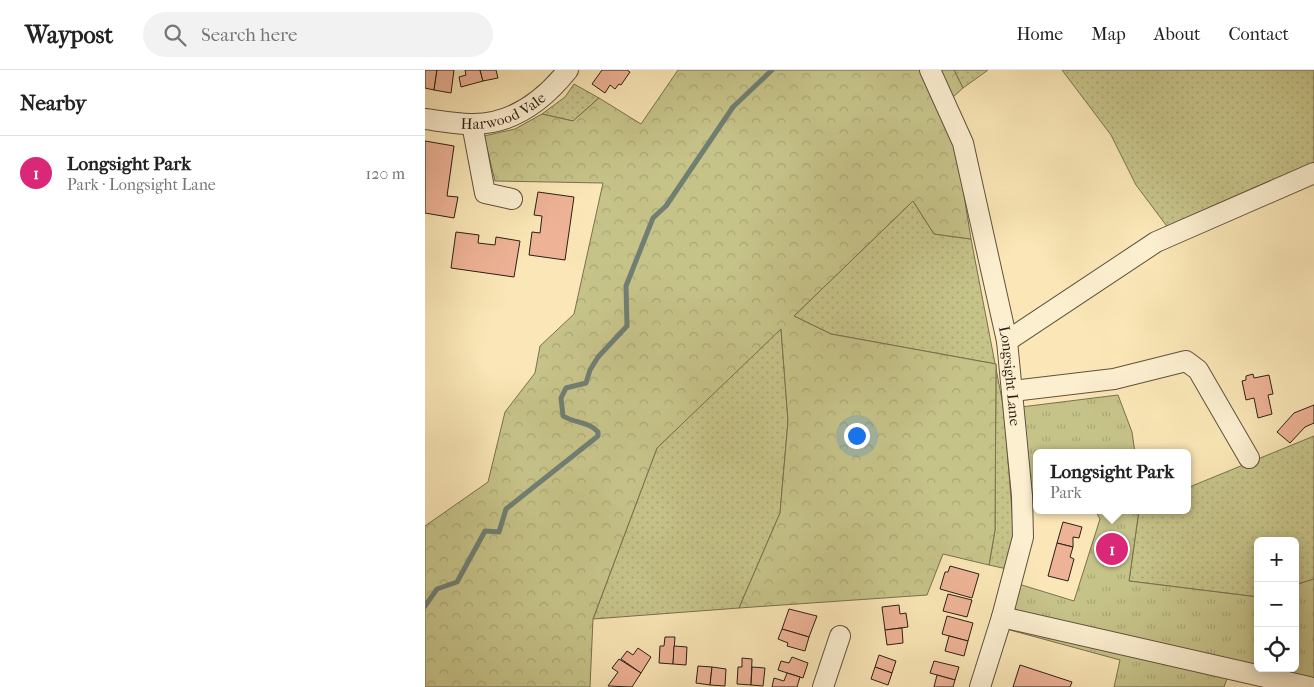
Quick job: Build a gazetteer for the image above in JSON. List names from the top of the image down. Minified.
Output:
{"streets":{"street":["Harwood Vale","Longsight Lane"]},"page":{"header":"Waypost","search":"Search here","nav":["Home","Map","About","Contact"],"heading":"Nearby","list":[{"mark":"1","name":"Longsight Park","note":"Park · Longsight Lane","value":"120 m"}],"popup":["Longsight Park","Park"],"pins":"1","map_buttons":["+","−"]}}
